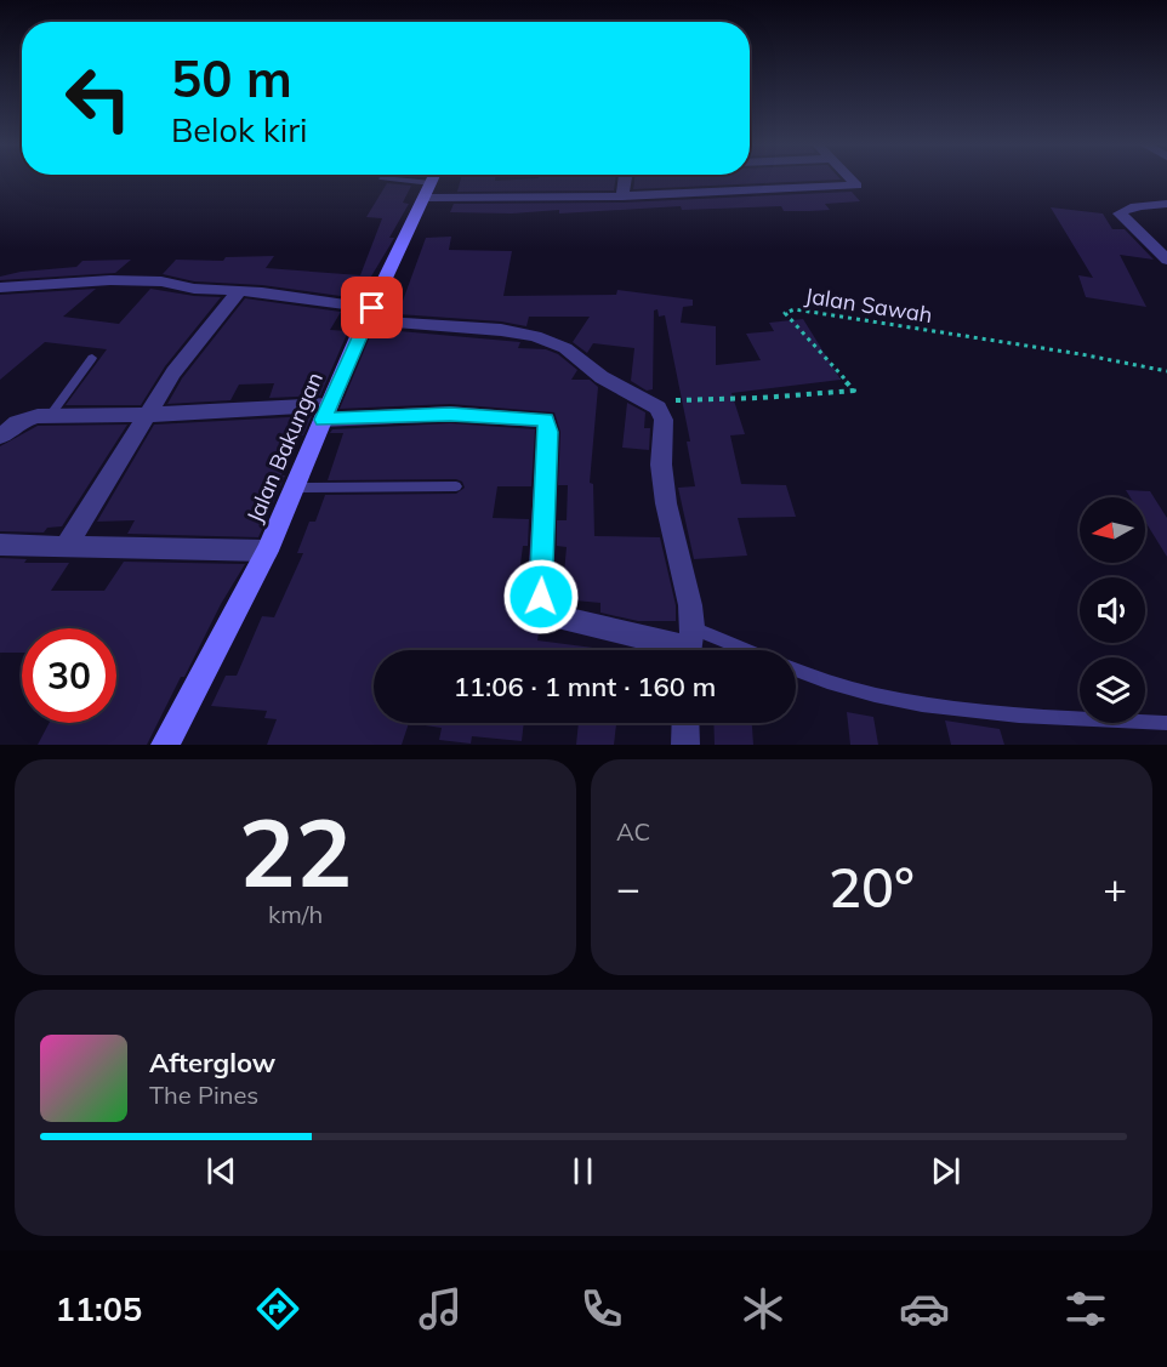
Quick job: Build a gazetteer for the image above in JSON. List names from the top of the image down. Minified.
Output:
{"streets":{"main road":["Jalan Bakungan"],"path":["Jalan Sawah"]},"north":"left","page":{"turn":["50 m","Belok kiri"],"limit":"30","trip":"11:06 · 1 mnt · 160 m","tile":[["22","km/h"],"AC"],"heat":["−","20°","+"],"song":["Afterglow","The Pines"],"tabs":"11:05"}}
